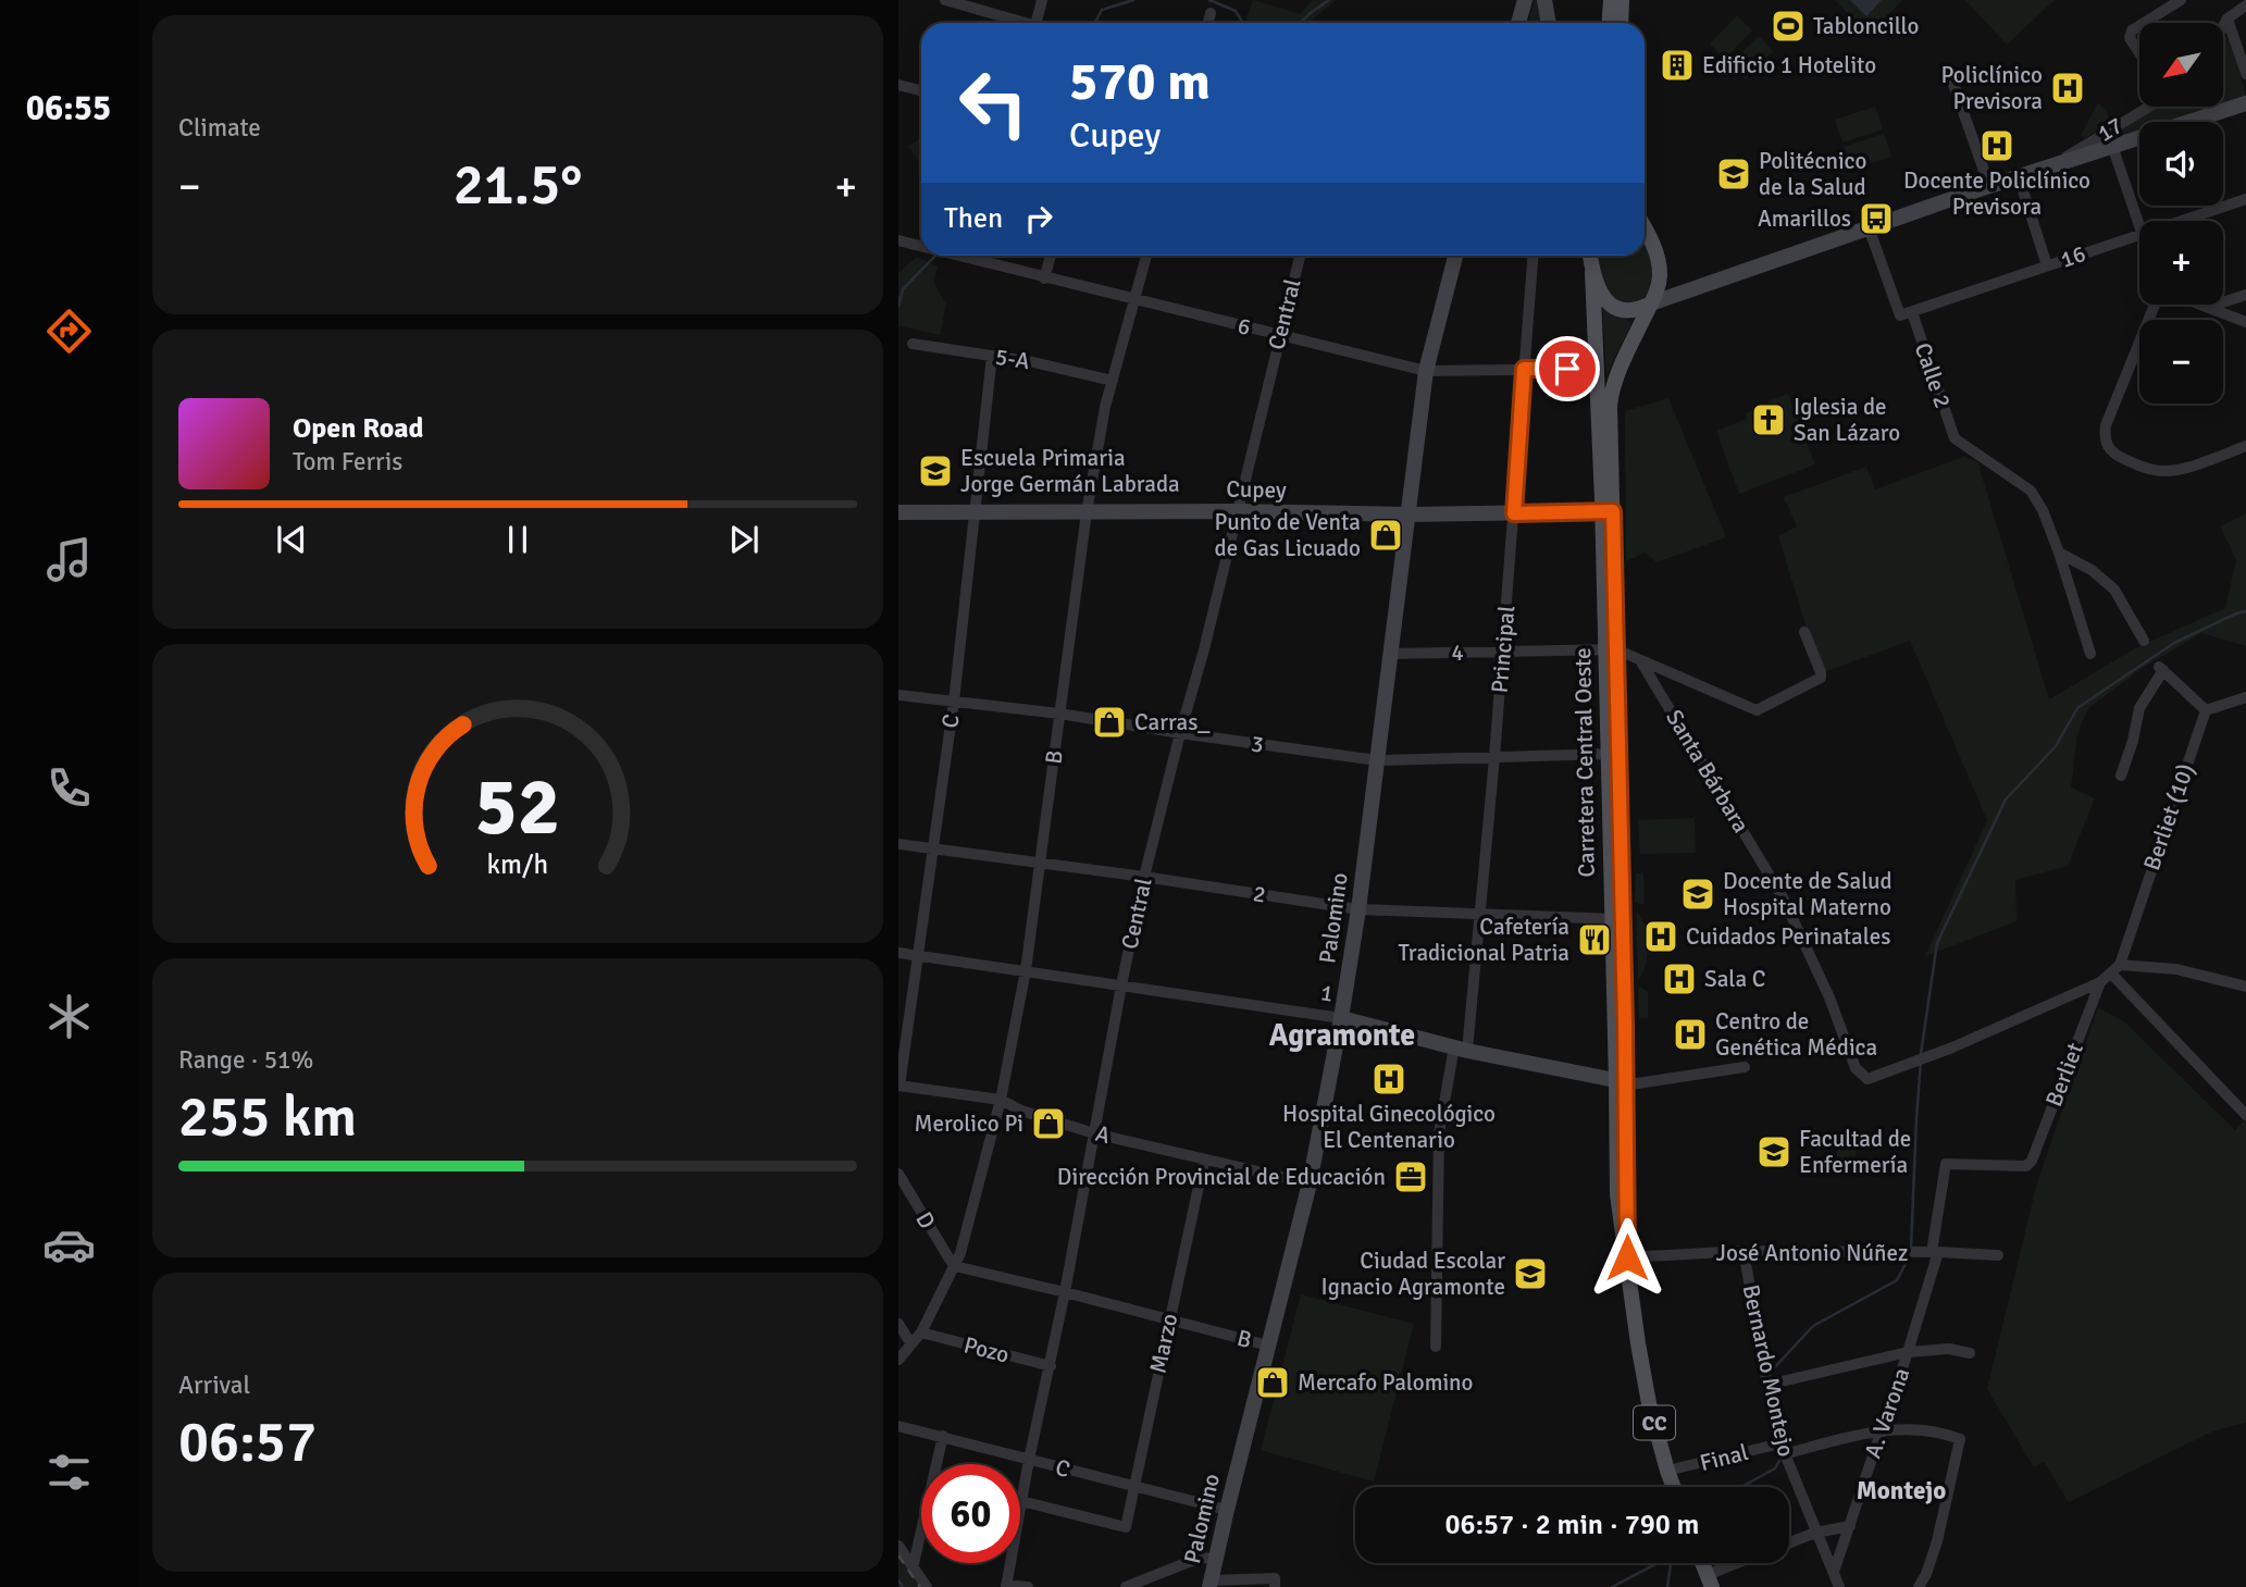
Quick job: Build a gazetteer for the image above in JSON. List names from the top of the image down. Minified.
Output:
{"streets":{"main road":["Carretera Central Oeste","CC"],"street":["17","16","Central","6","5-A","Calle 2","Cupey","Principal","4","C","3","B","Santa Bárbara","Berliet (10)","2","Palomino","1","Berliet","A","D","José Antonio Núñez","Marzo","Pozo","Bernardo Montejo","A. Varona","Final"]},"crossings":[["16","Calle 2"],["Central","6"],["Central","Cupey"],["Central","C"],["Central","3"],["Central","B"],["Central","2"],["Central","1"],["Central","A"],["Central","Marzo"],["Central","Pozo"],["6","Principal"],["6","B"],["6","Carretera Central Oeste"],["6","Palomino"],["5-A","C"],["5-A","B"],["Cupey","Principal"],["Cupey","C"],["Cupey","B"],["Cupey","Carretera Central Oeste"],["Cupey","Palomino"],["Principal","4"],["Principal","3"],["Principal","2"],["Principal","1"],["4","Carretera Central Oeste"],["4","Palomino"],["C","3"],["C","2"],["C","Palomino"],["C","1"],["C","A"],["C","Marzo"],["3","B"],["3","Carretera Central Oeste"],["3","Palomino"],["B","2"],["B","Palomino"],["B","1"],["B","A"],["B","D"],["B","Marzo"],["B","Pozo"],["Carretera Central Oeste","2"],["Carretera Central Oeste","1"],["Carretera Central Oeste","José Antonio Núñez"],["Carretera Central Oeste","CC"],["Carretera Central Oeste","Final"],["Santa Bárbara","Berliet (10)"],["Santa Bárbara","Berliet"],["2","Palomino"],["Palomino","1"],["Palomino","A"],["Berliet","A. Varona"],["A","Marzo"],["José Antonio Núñez","Bernardo Montejo"],["José Antonio Núñez","A. Varona"],["Bernardo Montejo","A. Varona"],["Bernardo Montejo","Final"],["A. Varona","Final"]],"districts":["Agramonte","Montejo"],"places":{"sports":["Tabloncillo"],"building":["Edificio 1 Hotelito"],"hospital":["Policlínico Previsora","Docente Policlínico Previsora","Cuidados Perinatales","Sala C","Centro de Genética Médica","Hospital Ginecológico El Centenario"],"school or university":["Politécnico de la Salud","Escuela Primaria Jorge Germán Labrada","Docente de Salud Hospital Materno","Facultad de Enfermería","Ciudad Escolar Ignacio Agramonte"],"bus stop":["Amarillos"],"church":["Iglesia de San Lázaro"],"shop":["Punto de Venta de Gas Licuado","Carras_","Merolico Pi","Mercafo Palomino"],"restaurant":["Cafetería Tradicional Patria"],"office":["Dirección Provincial de Educación"]},"north":"bottom left","page":{"tabs":"06:55","tile":["Climate",["Range · 51%","255 km"],["Arrival","06:57"]],"map_buttons":["+","−"],"turn":["570 m","Cupey"],"heat":["−","21.5°","+"],"then":"Then","song":["Open Road","Tom Ferris"],"limit":"60","trip":"06:57 · 2 min · 790 m","gauge":["52","km/h"]}}
